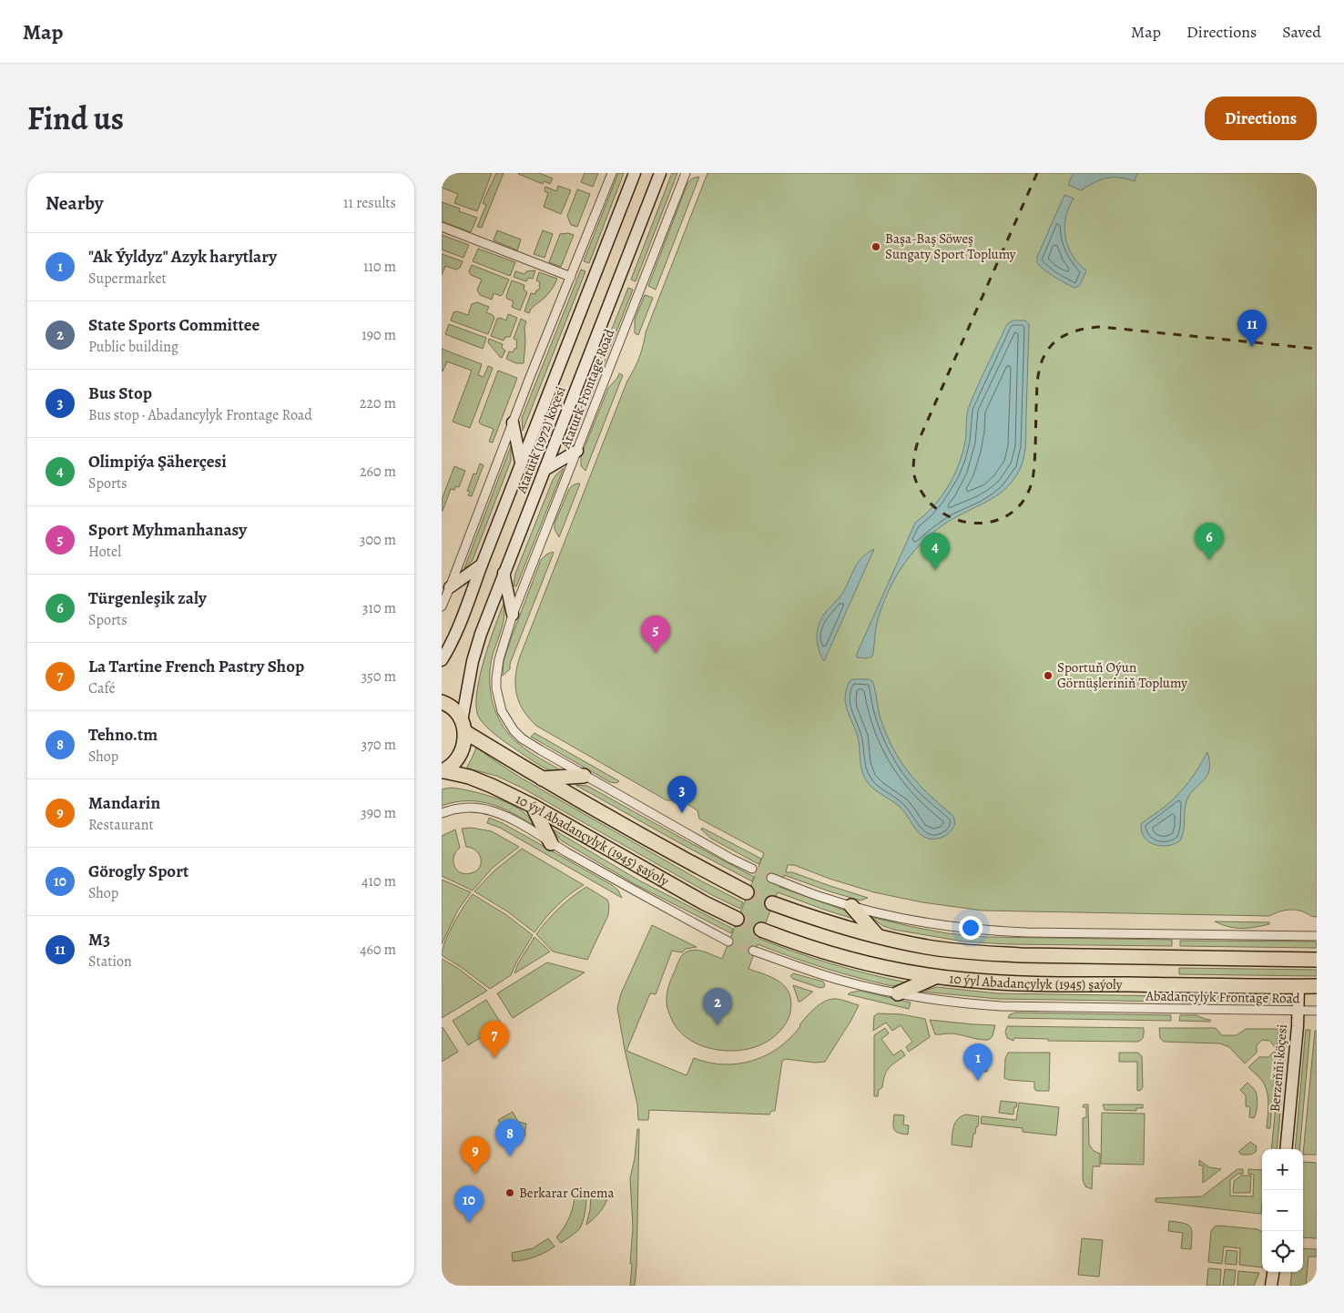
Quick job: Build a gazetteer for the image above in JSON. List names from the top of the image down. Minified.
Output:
{"streets":{"main road":["Atatürk (1972) köçesi","10 ýyl Abadançylyk (1945) şaýoly","Berzeňňi köçesi"],"street":["Ataturk Frontage Road","Abadancylyk Frontage Road"]},"crossings":[["Atatürk (1972) köçesi","10 ýyl Abadançylyk (1945) şaýoly"],["10 ýyl Abadançylyk (1945) şaýoly","Berzeňňi köçesi"],["Abadancylyk Frontage Road","Berzeňňi köçesi"]],"places":["Başa-Baş Söweş Sungaty Sport Toplumy","Sportuň Oýun Görnüşleriniň Toplumy","Berkarar Cinema"],"page":{"header":"Map","nav":["Map","Directions","Saved"],"title":"Find us","buttons":"Directions","heading":["Nearby","11 results"],"list":[{"mark":"1","name":"\"Ak Ýyldyz\" Azyk harytlary","note":"Supermarket","value":"110 m"},{"mark":"2","name":"State Sports Committee","note":"Public building","value":"190 m"},{"mark":"3","name":"Bus Stop","note":"Bus stop · Abadancylyk Frontage Road","value":"220 m"},{"mark":"4","name":"Olimpiýa Şäherçesi","note":"Sports","value":"260 m"},{"mark":"5","name":"Sport Myhmanhanasy","note":"Hotel","value":"300 m"},{"mark":"6","name":"Türgenleşik zaly","note":"Sports","value":"310 m"},{"mark":"7","name":"La Tartine French Pastry Shop","note":"Café","value":"350 m"},{"mark":"8","name":"Tehno.tm","note":"Shop","value":"370 m"},{"mark":"9","name":"Mandarin","note":"Restaurant","value":"390 m"},{"mark":"10","name":"Görogly Sport","note":"Shop","value":"410 m"},{"mark":"11","name":"M3","note":"Station","value":"460 m"}],"pins":["11","6","4","5","3","2","7","1","8","9","10"],"map_buttons":["+","−"]}}
